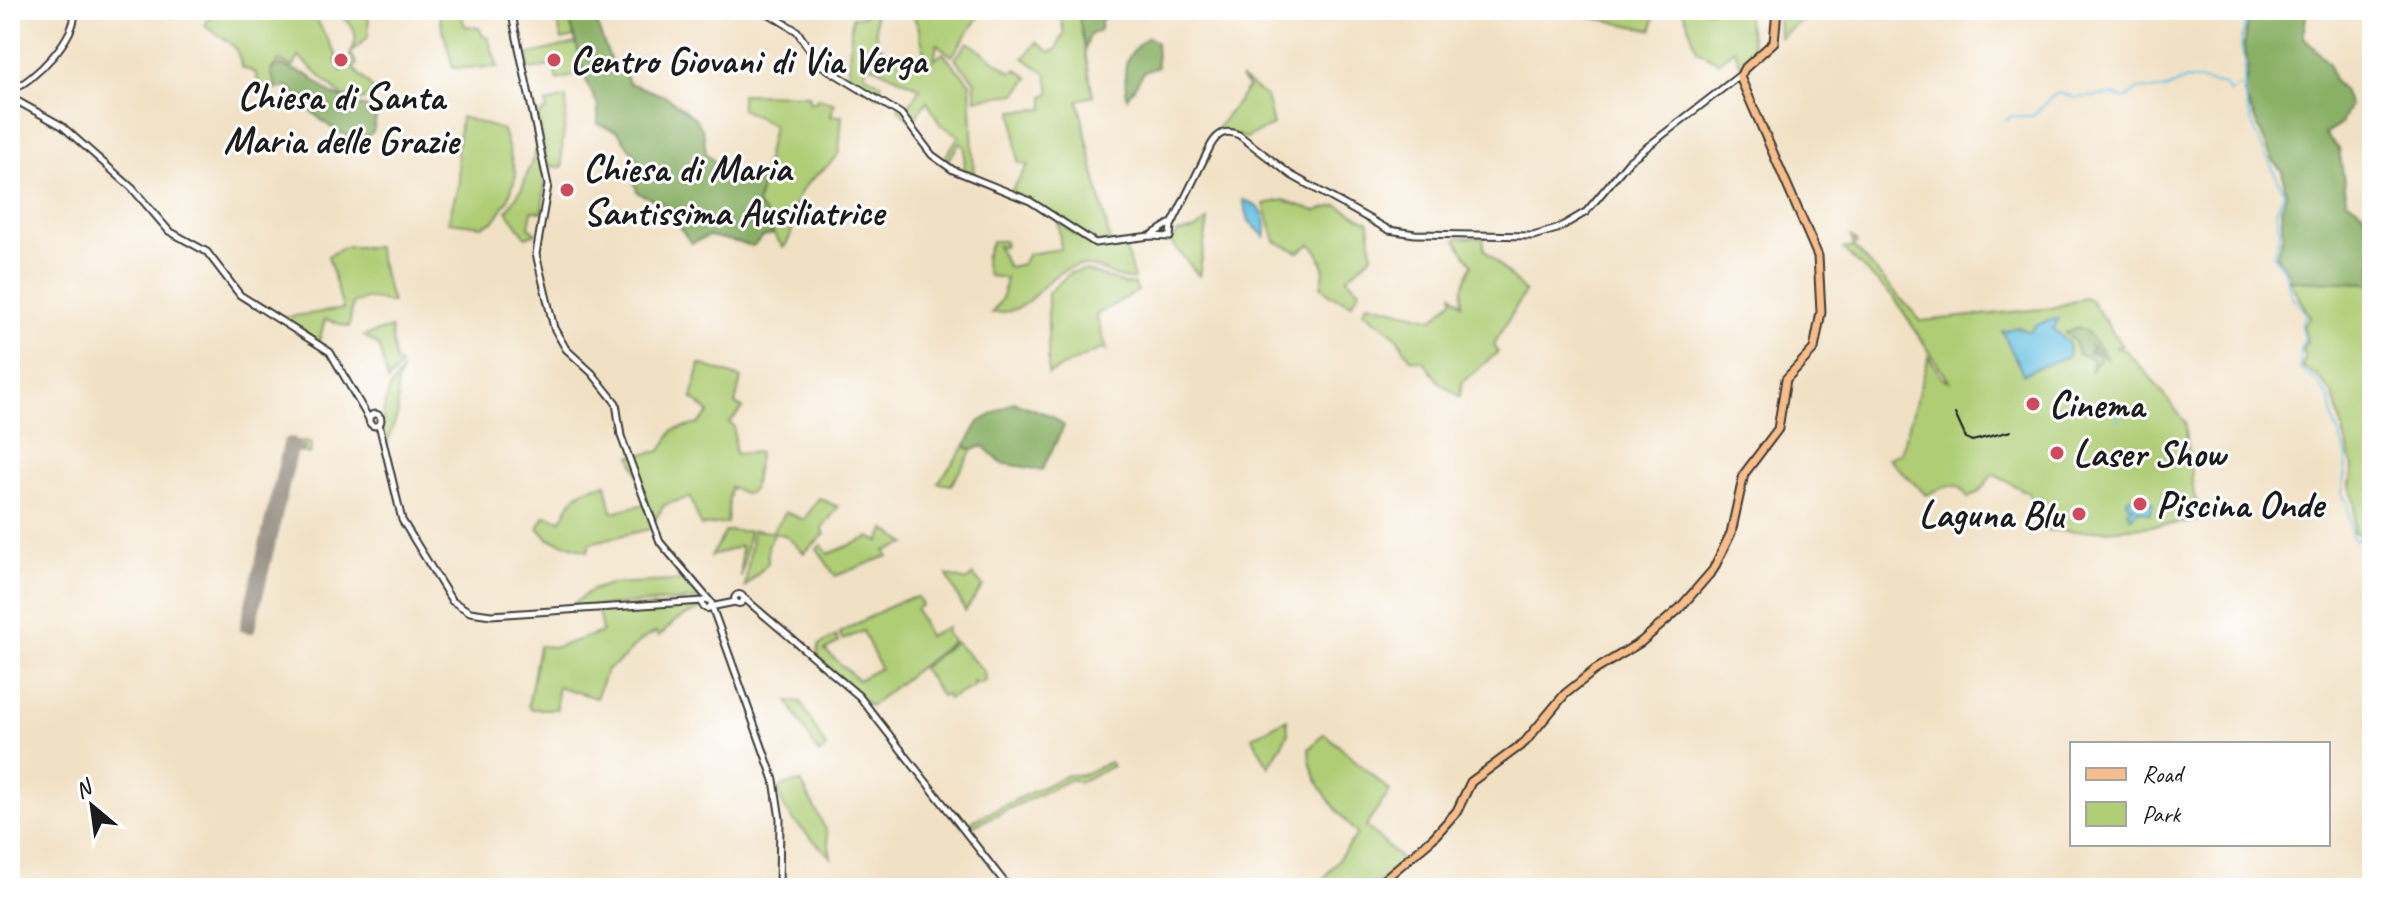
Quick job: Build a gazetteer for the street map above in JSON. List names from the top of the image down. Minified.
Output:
{"places":["Chiesa di Santa Maria delle Grazie","Centro Giovani di Via Verga","Chiesa di Maria Santissima Ausiliatrice","Cinema","Laser Show","Piscina Onde","Laguna Blu"],"legend":["Road","Park"],"north":"top left"}
